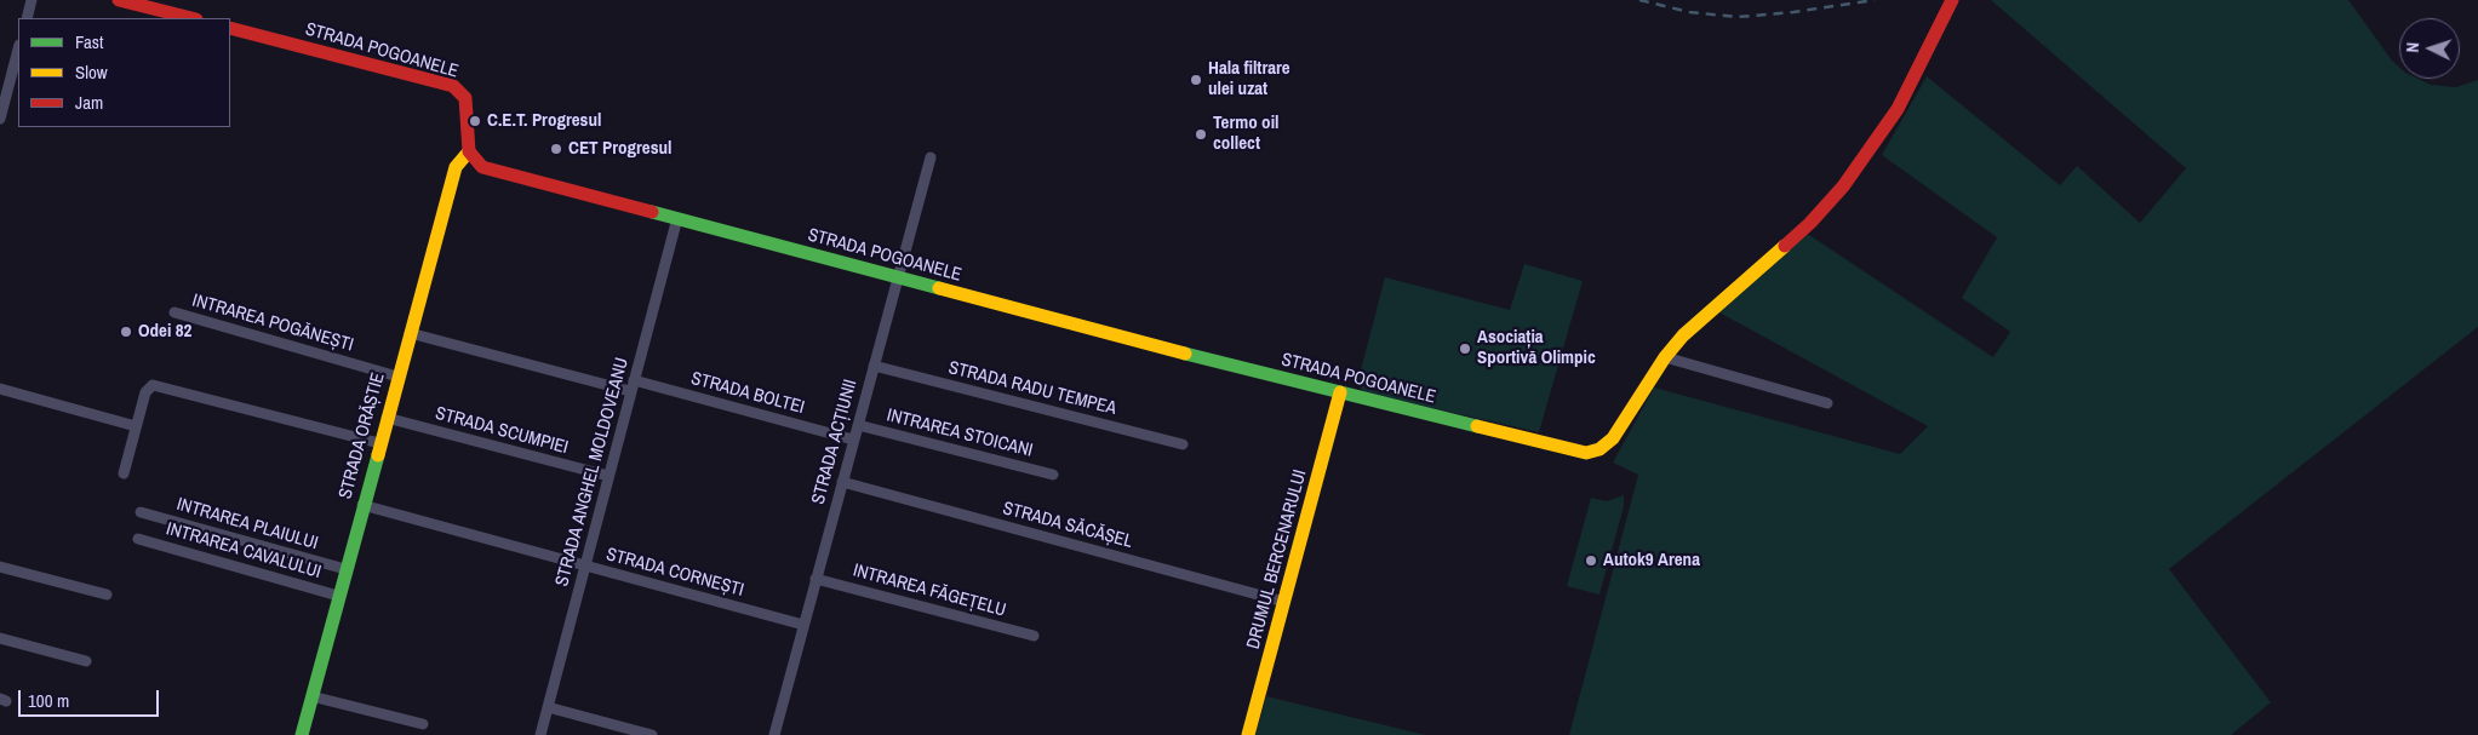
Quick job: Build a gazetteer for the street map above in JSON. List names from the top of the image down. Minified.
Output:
{"streets":{"street":["STRADA POGOANELE","INTRAREA POGĂNEȘTI","STRADA RADU TEMPEA","STRADA BOLTEI","STRADA SCUMPIEI","INTRAREA STOICANI","STRADA ORĂȘTIE","STRADA ACȚIUNII","STRADA ANGHEL MOLDOVEANU","INTRAREA PLAIULUI","STRADA SĂCĂȘEL","INTRAREA CAVALULUI","DRUMUL BERCENARULUI","STRADA CORNEȘTI","INTRAREA FĂGEȚELU"]},"crossings":[["STRADA POGOANELE","STRADA ORĂȘTIE"],["STRADA POGOANELE","STRADA ACȚIUNII"],["STRADA POGOANELE","STRADA ANGHEL MOLDOVEANU"],["STRADA POGOANELE","DRUMUL BERCENARULUI"],["INTRAREA POGĂNEȘTI","STRADA ORĂȘTIE"],["STRADA RADU TEMPEA","STRADA ACȚIUNII"],["STRADA BOLTEI","STRADA ORĂȘTIE"],["STRADA BOLTEI","STRADA ACȚIUNII"],["STRADA BOLTEI","STRADA ANGHEL MOLDOVEANU"],["STRADA SCUMPIEI","STRADA ORĂȘTIE"],["STRADA SCUMPIEI","STRADA ANGHEL MOLDOVEANU"],["INTRAREA STOICANI","STRADA ACȚIUNII"],["STRADA ORĂȘTIE","INTRAREA PLAIULUI"],["STRADA ORĂȘTIE","INTRAREA CAVALULUI"],["STRADA ORĂȘTIE","STRADA CORNEȘTI"],["STRADA ACȚIUNII","STRADA SĂCĂȘEL"],["STRADA ACȚIUNII","STRADA CORNEȘTI"],["STRADA ACȚIUNII","INTRAREA FĂGEȚELU"],["STRADA ANGHEL MOLDOVEANU","STRADA CORNEȘTI"],["STRADA SĂCĂȘEL","DRUMUL BERCENARULUI"]],"places":["Hala filtrare ulei uzat","C.E.T. Progresul","Termo oil collect","CET Progresul","Odei 82","Asociația Sportivă Olimpic","Autok9 Arena"],"legend":["Fast","Slow","Jam"],"scale_bar":"100 m","north":"left"}
